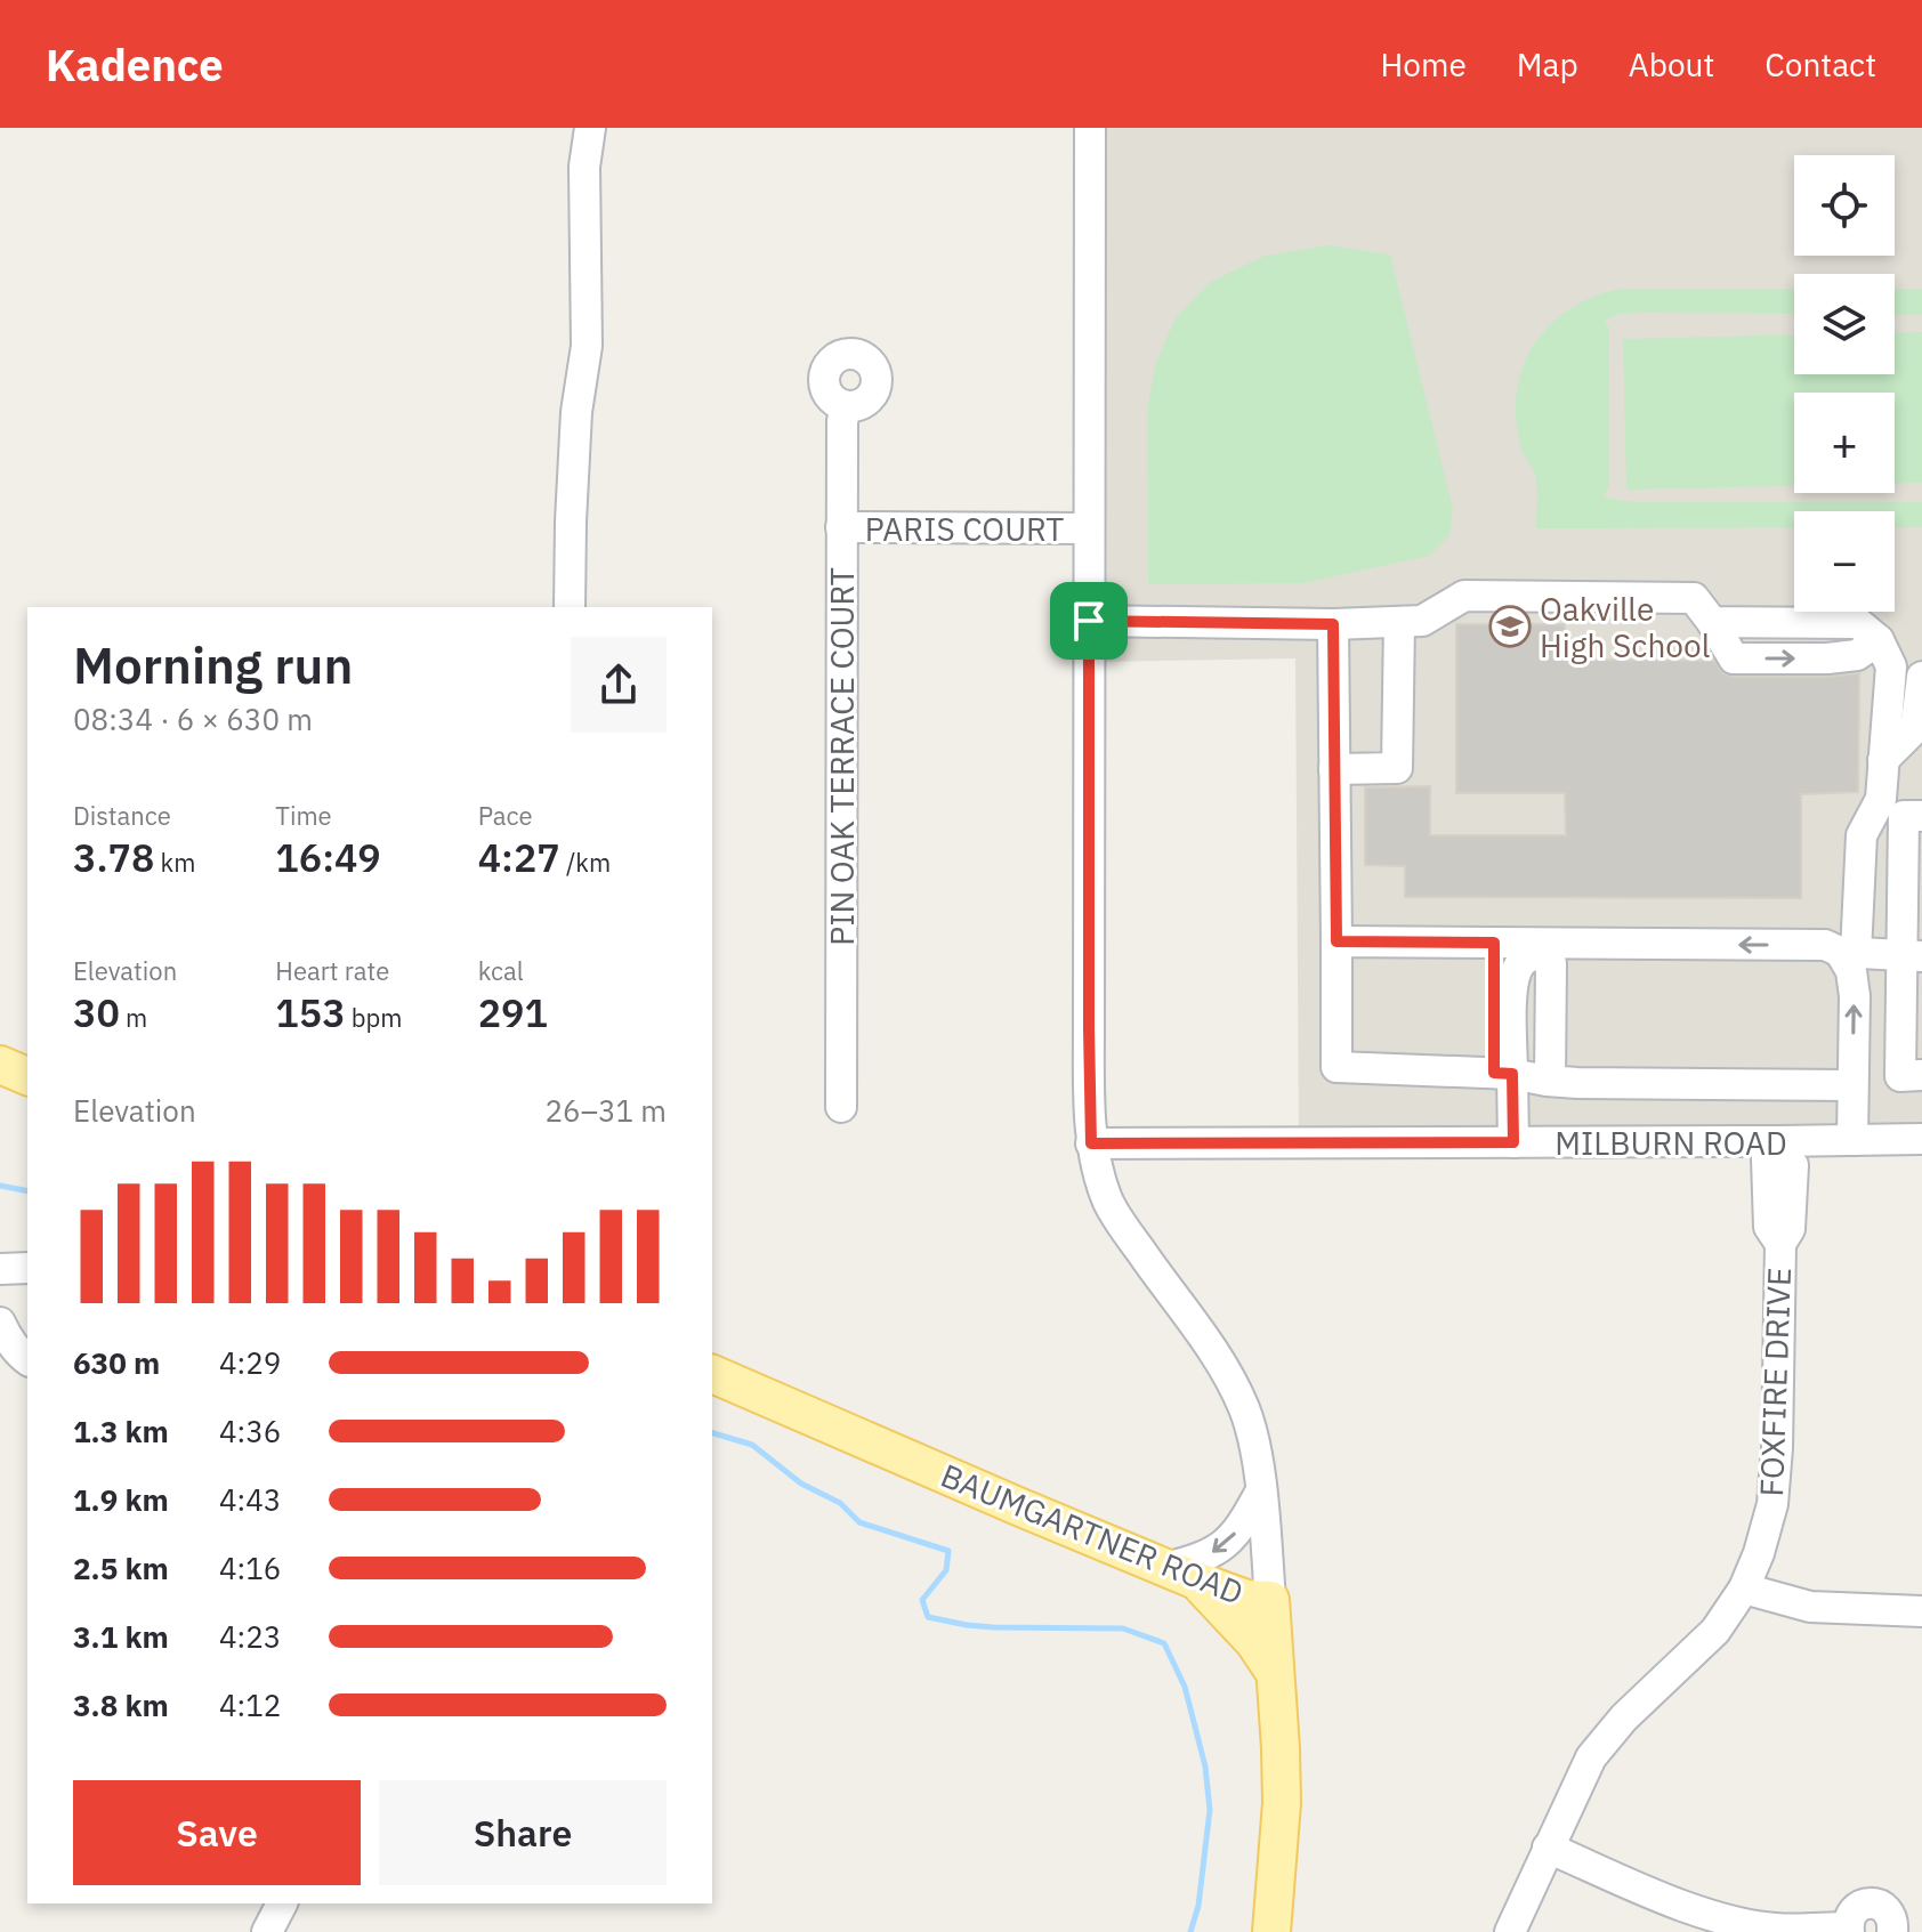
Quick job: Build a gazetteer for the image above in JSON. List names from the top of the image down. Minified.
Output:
{"streets":{"main road":["BAUMGARTNER ROAD"],"street":["PARIS COURT","PIN OAK TERRACE COURT","MILBURN ROAD","FOXFIRE DRIVE"]},"crossings":[["PARIS COURT","PIN OAK TERRACE COURT"],["MILBURN ROAD","FOXFIRE DRIVE"]],"places":{"school or university":["Oakville High School"]},"page":{"header":"Kadence","nav":["Home","Map","About","Contact"],"map_buttons":["+","−"],"heading":["Morning run","08:34 · 6 × 630 m"],"stats":[["Distance","3.78 km"],["Time","16:49"],["Pace","4:27 /km"],["Elevation","30 m"],["Heart rate","153 bpm"],["kcal","291"]],"chart":["Elevation","26–31 m"],"list":[{"name":"630 m","note":"4:29"},{"name":"1.3 km","note":"4:36"},{"name":"1.9 km","note":"4:43"},{"name":"2.5 km","note":"4:16"},{"name":"3.1 km","note":"4:23"},{"name":"3.8 km","note":"4:12"}],"buttons":["Save","Share"]}}
